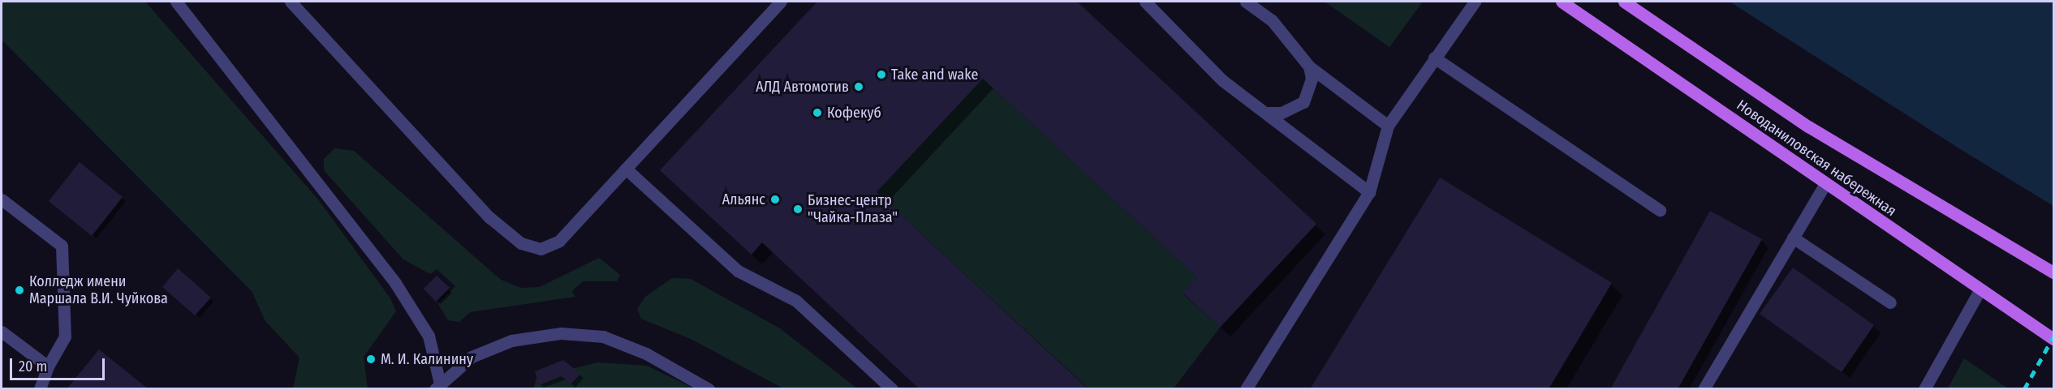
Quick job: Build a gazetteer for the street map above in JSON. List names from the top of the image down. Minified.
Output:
{"streets":{"main road":["Новоданиловская набережная"]},"places":["Take and wake","АЛД Автомотив","Кофекуб","Альянс","Бизнес-центр \"Чайка-Плаза\"","Колледж имени Маршала В.И. Чуйкова","М. И. Калинину"],"scale_bar":"20 m"}
